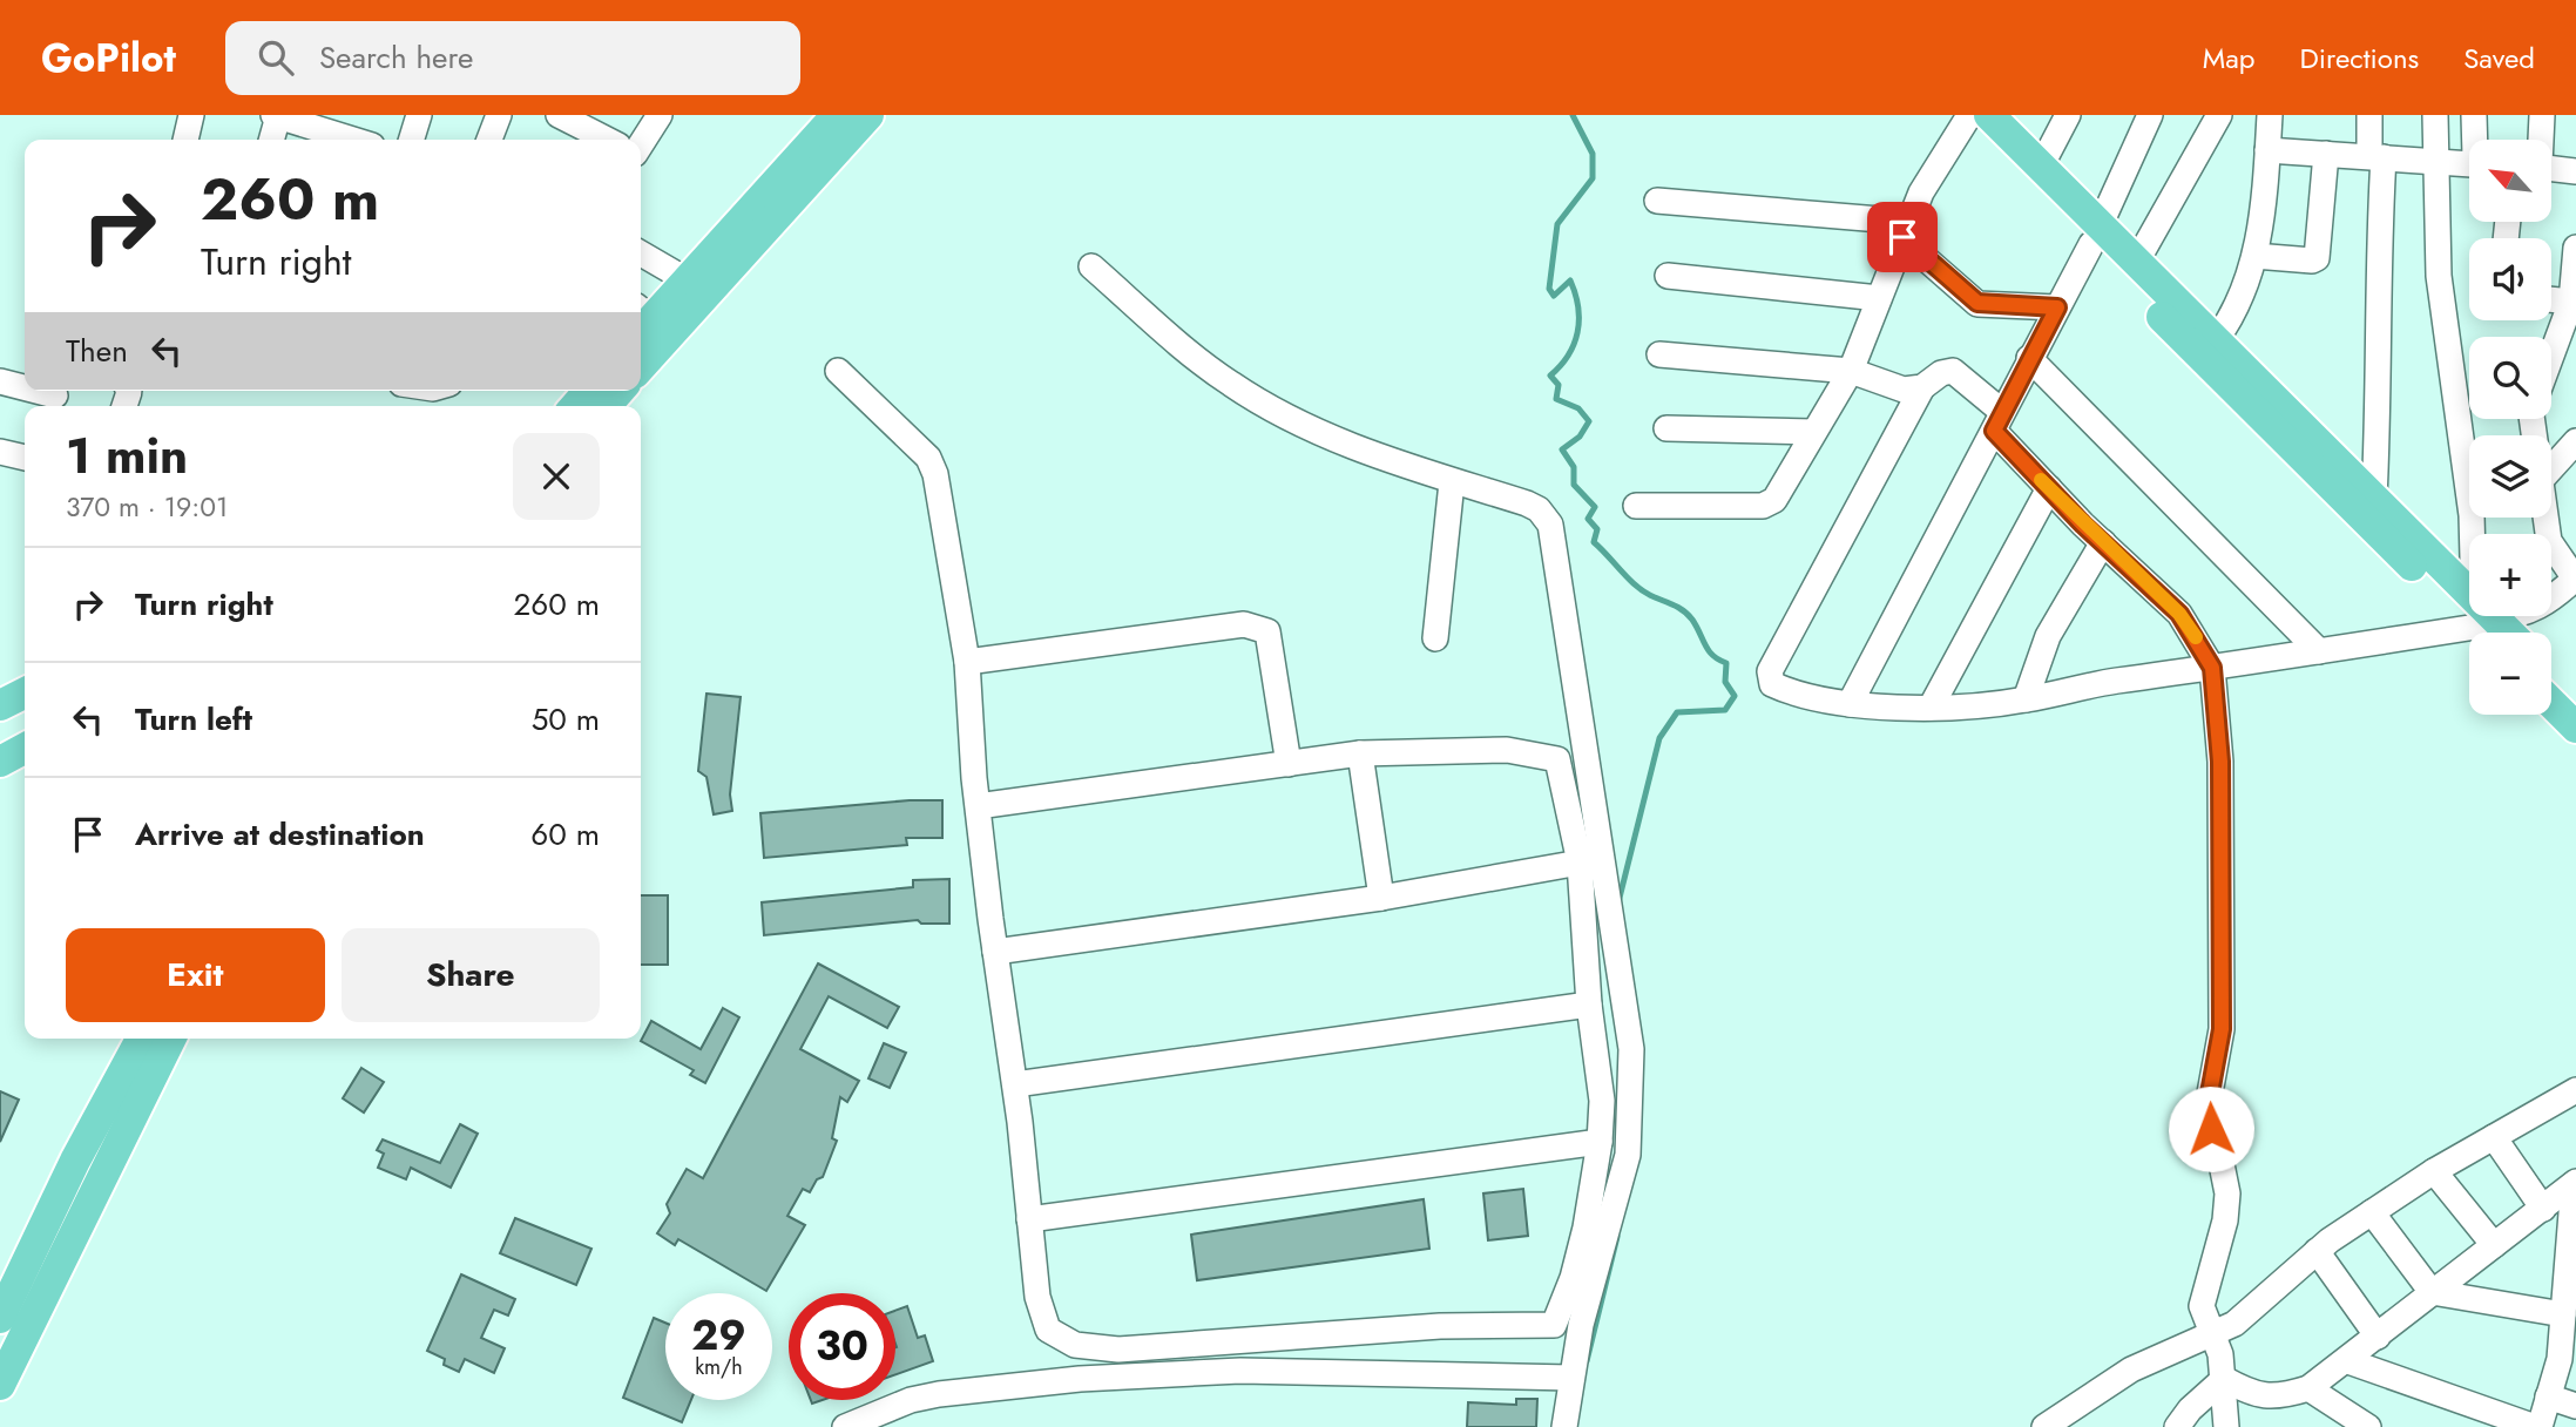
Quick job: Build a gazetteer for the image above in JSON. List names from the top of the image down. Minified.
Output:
{"north":"top left","page":{"header":"GoPilot","search":"Search here","nav":["Map","Directions","Saved"],"map_buttons":["+","−"],"turn":["260 m","Turn right"],"then":"Then","heading":["1 min","370 m · 19:01"],"list":[{"name":"Turn right","value":"260 m"},{"name":"Turn left","value":"50 m"},{"name":"Arrive at destination","value":"60 m"}],"buttons":["Exit","Share"],"speed":"29 km/h","limit":"30"}}
